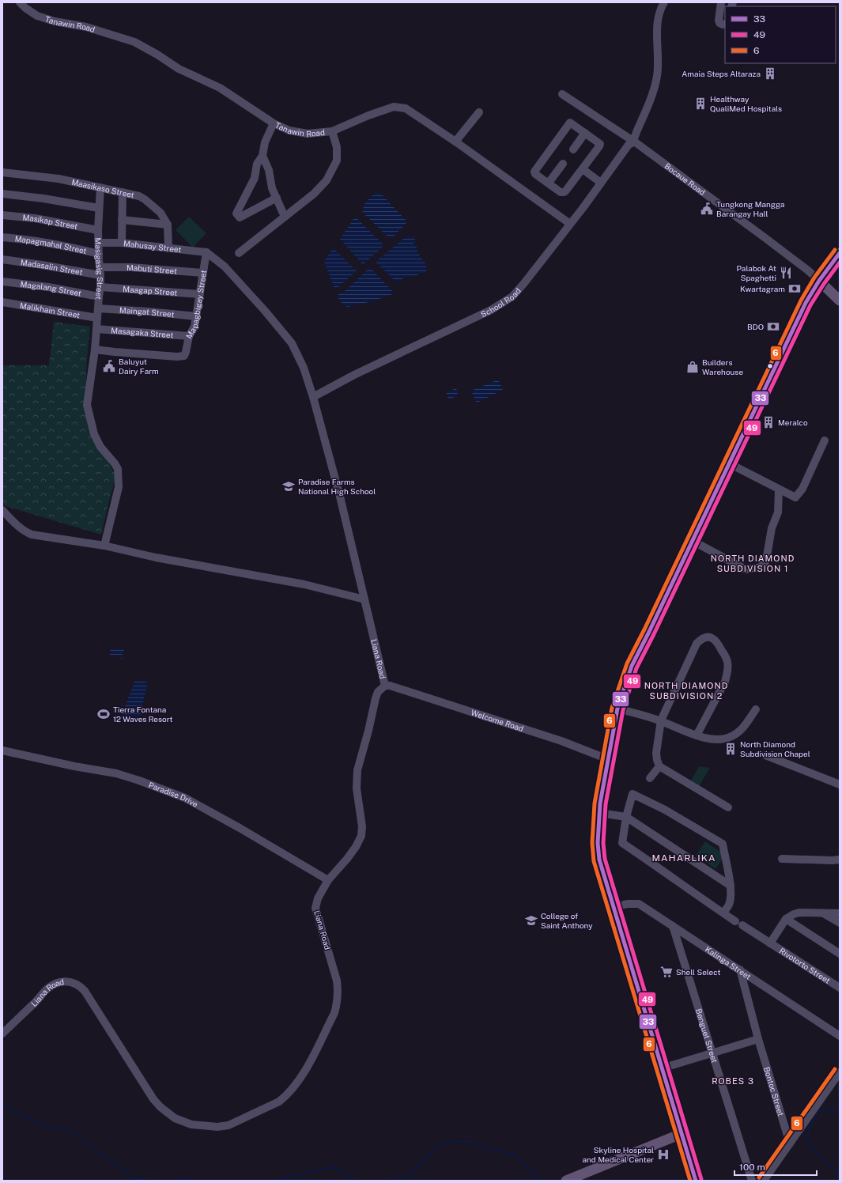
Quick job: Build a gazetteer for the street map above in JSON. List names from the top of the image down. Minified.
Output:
{"streets":{"street":["Tanawin Road","Bocaue Road","Maasikaso Street","Masikap Street","Mapagmahal Street","Mahusay Street","Madasalin Street","Masigasig Street","Mabuti Street","Magalang Street","Maagap Street","School Road","Mapagbigay Street","Malikhain Street","Maingat Street","Masagaka Street","Liana Road","Welcome Road","Paradise Drive","Kalinga Street","Rivotorto Street","Benguet Street","Bontoc Street"]},"crossings":[["Tanawin Road","School Road"],["Bocaue Road","School Road"],["Maasikaso Street","Masigasig Street"],["Masikap Street","Masigasig Street"],["Mapagmahal Street","Masigasig Street"],["Mahusay Street","Masigasig Street"],["Mahusay Street","Mapagbigay Street"],["Mahusay Street","Liana Road"],["Madasalin Street","Masigasig Street"],["Madasalin Street","Mabuti Street"],["Masigasig Street","Mabuti Street"],["Masigasig Street","Magalang Street"],["Masigasig Street","Maagap Street"],["Masigasig Street","Mapagbigay Street"],["Masigasig Street","Malikhain Street"],["Masigasig Street","Maingat Street"],["Masigasig Street","Masagaka Street"],["Mabuti Street","Mapagbigay Street"],["Maagap Street","Mapagbigay Street"],["School Road","Liana Road"],["Mapagbigay Street","Maingat Street"],["Mapagbigay Street","Masagaka Street"],["Mapagbigay Street","Liana Road"],["Liana Road","Welcome Road"],["Liana Road","Paradise Drive"],["Kalinga Street","Benguet Street"],["Kalinga Street","Bontoc Street"]],"districts":["NORTH DIAMOND SUBDIVISION 1","NORTH DIAMOND SUBDIVISION 2","MAHARLIKA","ROBES 3"],"places":{"building":["Amaia Steps Altaraza","Healthway QualiMed Hospitals","Meralco","North Diamond Subdivision Chapel"],"public building":["Tungkong Mangga Barangay Hall","Baluyut Dairy Farm"],"restaurant":["Palabok At Spaghetti"],"bank":["Kwartagram","BDO"],"shop":["Builders Warehouse"],"school or university":["Paradise Farms National High School","College of Saint Anthony"],"sports":["Tierra Fontana 12 Waves Resort"],"supermarket":["Shell Select"],"hospital":["Skyline Hospital and Medical Center"]},"lines":["transit line 6","transit line 33","transit line 49"],"legend":["33","49","6"],"scale_bar":"100 m"}
